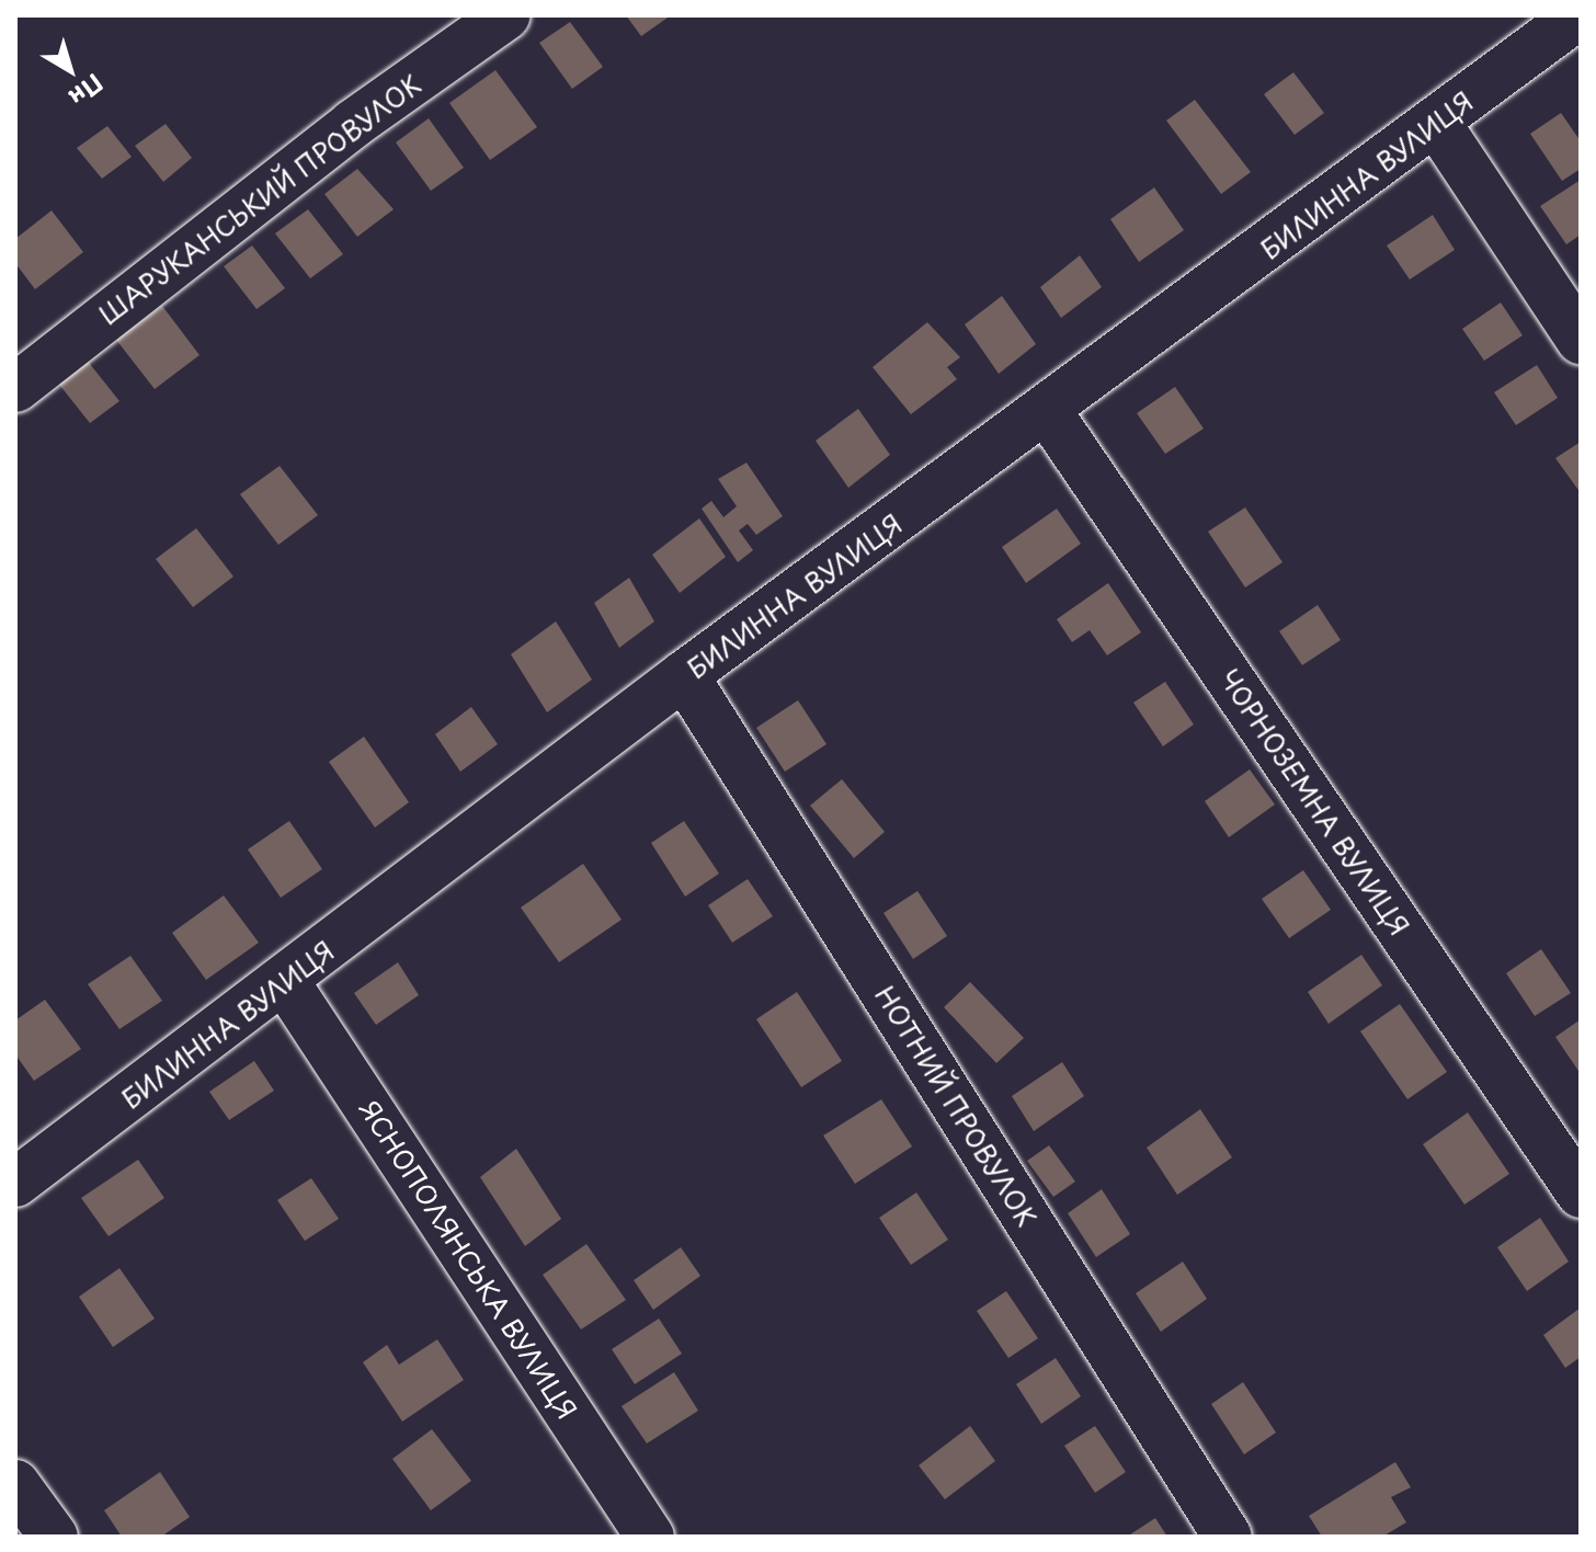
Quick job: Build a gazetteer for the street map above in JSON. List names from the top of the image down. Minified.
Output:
{"streets":{"street":["БИЛИННА ВУЛИЦЯ","ШАРУКАНСЬКИЙ ПРОВУЛОК","ЧОРНОЗЕМНА ВУЛИЦЯ","НОТНИЙ ПРОВУЛОК","ЯСНОПОЛЯНСЬКА ВУЛИЦЯ"]},"crossings":[["БИЛИННА ВУЛИЦЯ","ЧОРНОЗЕМНА ВУЛИЦЯ"],["БИЛИННА ВУЛИЦЯ","НОТНИЙ ПРОВУЛОК"],["БИЛИННА ВУЛИЦЯ","ЯСНОПОЛЯНСЬКА ВУЛИЦЯ"]],"north":"bottom right"}
